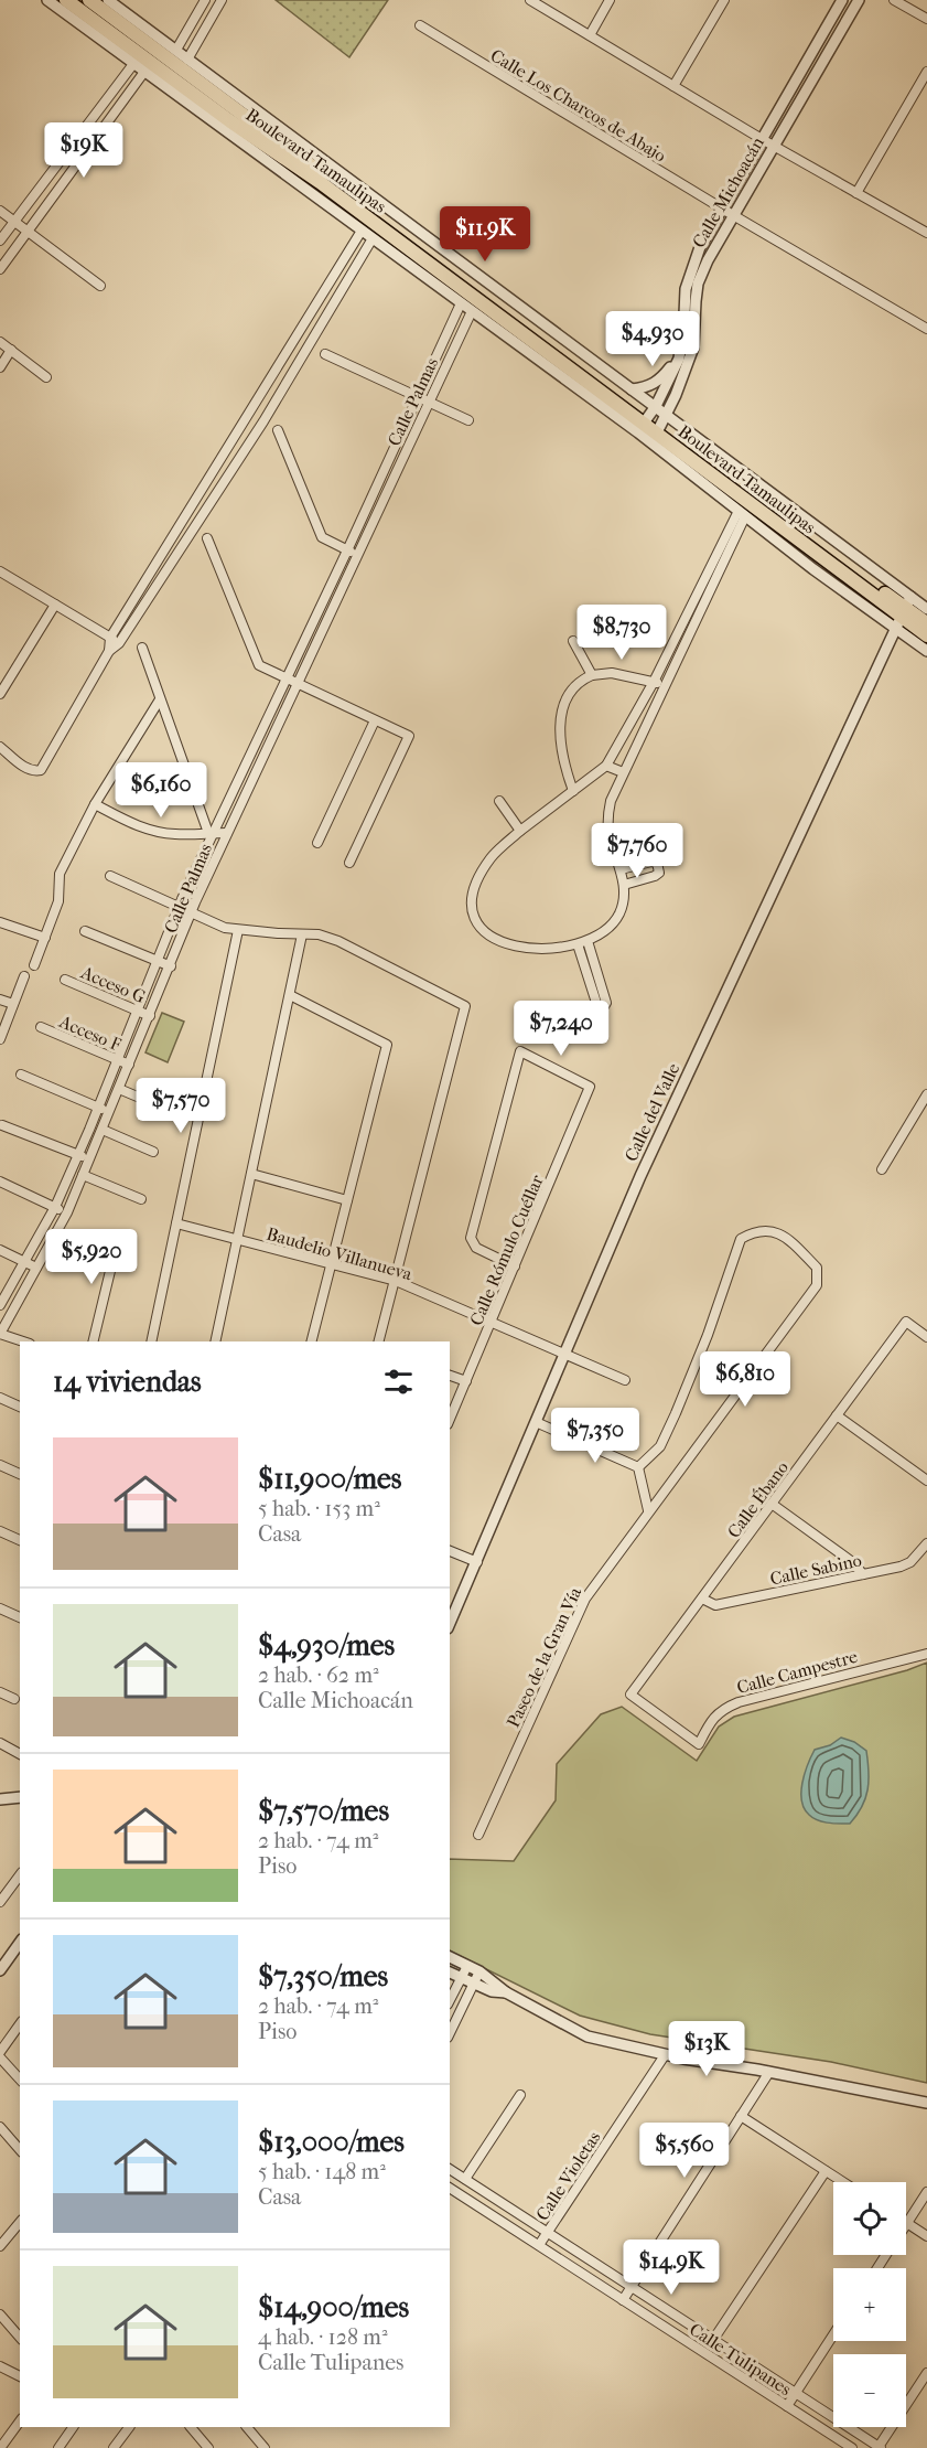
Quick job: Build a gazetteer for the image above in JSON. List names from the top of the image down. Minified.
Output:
{"streets":{"main road":["Boulevard Tamaulipas"],"street":["Calle Los Charcos de Abajo","Calle Michoacán","Calle Palmas","Acceso G","Acceso F","Calle del Valle","Calle Rómulo Cuéllar","Baudelio Villanueva","Calle Ébano","Calle Sabino","Paseo de la Gran Vía","Calle Campestre","Calle Violetas","Calle Tulipanes"]},"crossings":[["Calle Los Charcos de Abajo","Calle Michoacán"],["Boulevard Tamaulipas","Calle Michoacán"],["Boulevard Tamaulipas","Calle del Valle"],["Calle Palmas","Acceso G"],["Calle Palmas","Acceso F"],["Calle del Valle","Baudelio Villanueva"],["Calle Rómulo Cuéllar","Baudelio Villanueva"],["Calle Ébano","Calle Sabino"],["Calle Ébano","Calle Campestre"],["Calle Violetas","Calle Tulipanes"]],"page":{"price":["$19K","$11.9K","$4,930","$8,730","$6,160","$7,760","$7,240","$7,570","$5,920","$6,810","$7,350","$13K","$5,560","$14.9K"],"heading":"14 viviendas","list":[{"name":"$11,900/mes","note":"5 hab. · 153 m² · Casa"},{"name":"$4,930/mes","note":"2 hab. · 62 m² · Calle Michoacán"},{"name":"$7,570/mes","note":"2 hab. · 74 m² · Piso"},{"name":"$7,350/mes","note":"2 hab. · 74 m² · Piso"},{"name":"$13,000/mes","note":"5 hab. · 148 m² · Casa"},{"name":"$14,900/mes","note":"4 hab. · 128 m² · Calle Tulipanes"}],"map_buttons":["+","−"]}}
